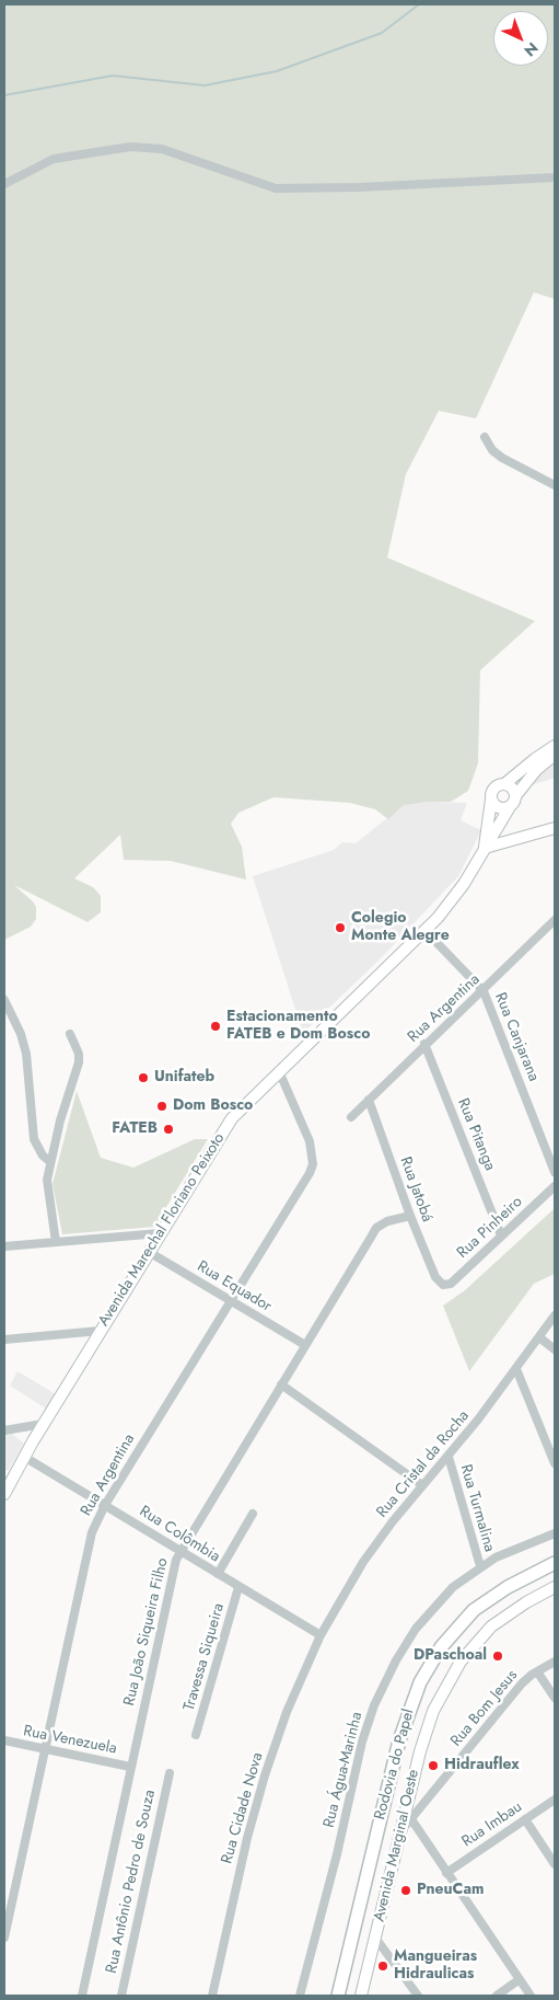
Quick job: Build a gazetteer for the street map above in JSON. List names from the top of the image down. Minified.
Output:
{"streets":{"main road":["Avenida Marechal Floriano Peixoto","Rodovia do Papel","Avenida Marginal Oeste"],"street":["Rua Argentina","Rua Canjarana","Rua Pitanga","Rua Jatobá","Rua Pinheiro","Rua Equador","Rua Cristal da Rocha","Rua Turmalina","Rua Colômbia","Rua João Siqueira Filho","Travessa Siqueira","Rua Bom Jesus","Rua Venezuela","Rua Água-Marinha","Rua Cidade Nova","Rua Imbau","Rua Antônio Pedro de Souza"]},"crossings":[["Rua Argentina","Rua Canjarana"],["Rua Argentina","Rua Pitanga"],["Rua Argentina","Rua Jatobá"],["Rua Argentina","Avenida Marechal Floriano Peixoto"],["Rua Argentina","Rua Equador"],["Rua Argentina","Rua Colômbia"],["Rua Argentina","Rua Venezuela"],["Rua Canjarana","Avenida Marechal Floriano Peixoto"],["Rua Pitanga","Rua Pinheiro"],["Rua Jatobá","Rua Pinheiro"],["Rua Jatobá","Rua João Siqueira Filho"],["Avenida Marechal Floriano Peixoto","Rua Equador"],["Avenida Marechal Floriano Peixoto","Rua Colômbia"],["Rua Equador","Rua João Siqueira Filho"],["Rua Cristal da Rocha","Rua Turmalina"],["Rua Cristal da Rocha","Rua Colômbia"],["Rua Cristal da Rocha","Rua Cidade Nova"],["Rua Turmalina","Rua Água-Marinha"],["Rua Colômbia","Rua João Siqueira Filho"],["Rua Colômbia","Travessa Siqueira"],["Rua Colômbia","Rua Cidade Nova"],["Rua João Siqueira Filho","Rua Venezuela"],["Rua Bom Jesus","Avenida Marginal Oeste"]],"places":["Colegio Monte Alegre","Estacionamento FATEB e Dom Bosco","Unifateb","Dom Bosco","FATEB","DPaschoal","Hidrauflex","PneuCam","Mangueiras Hidraulicas"],"north":"bottom right"}
